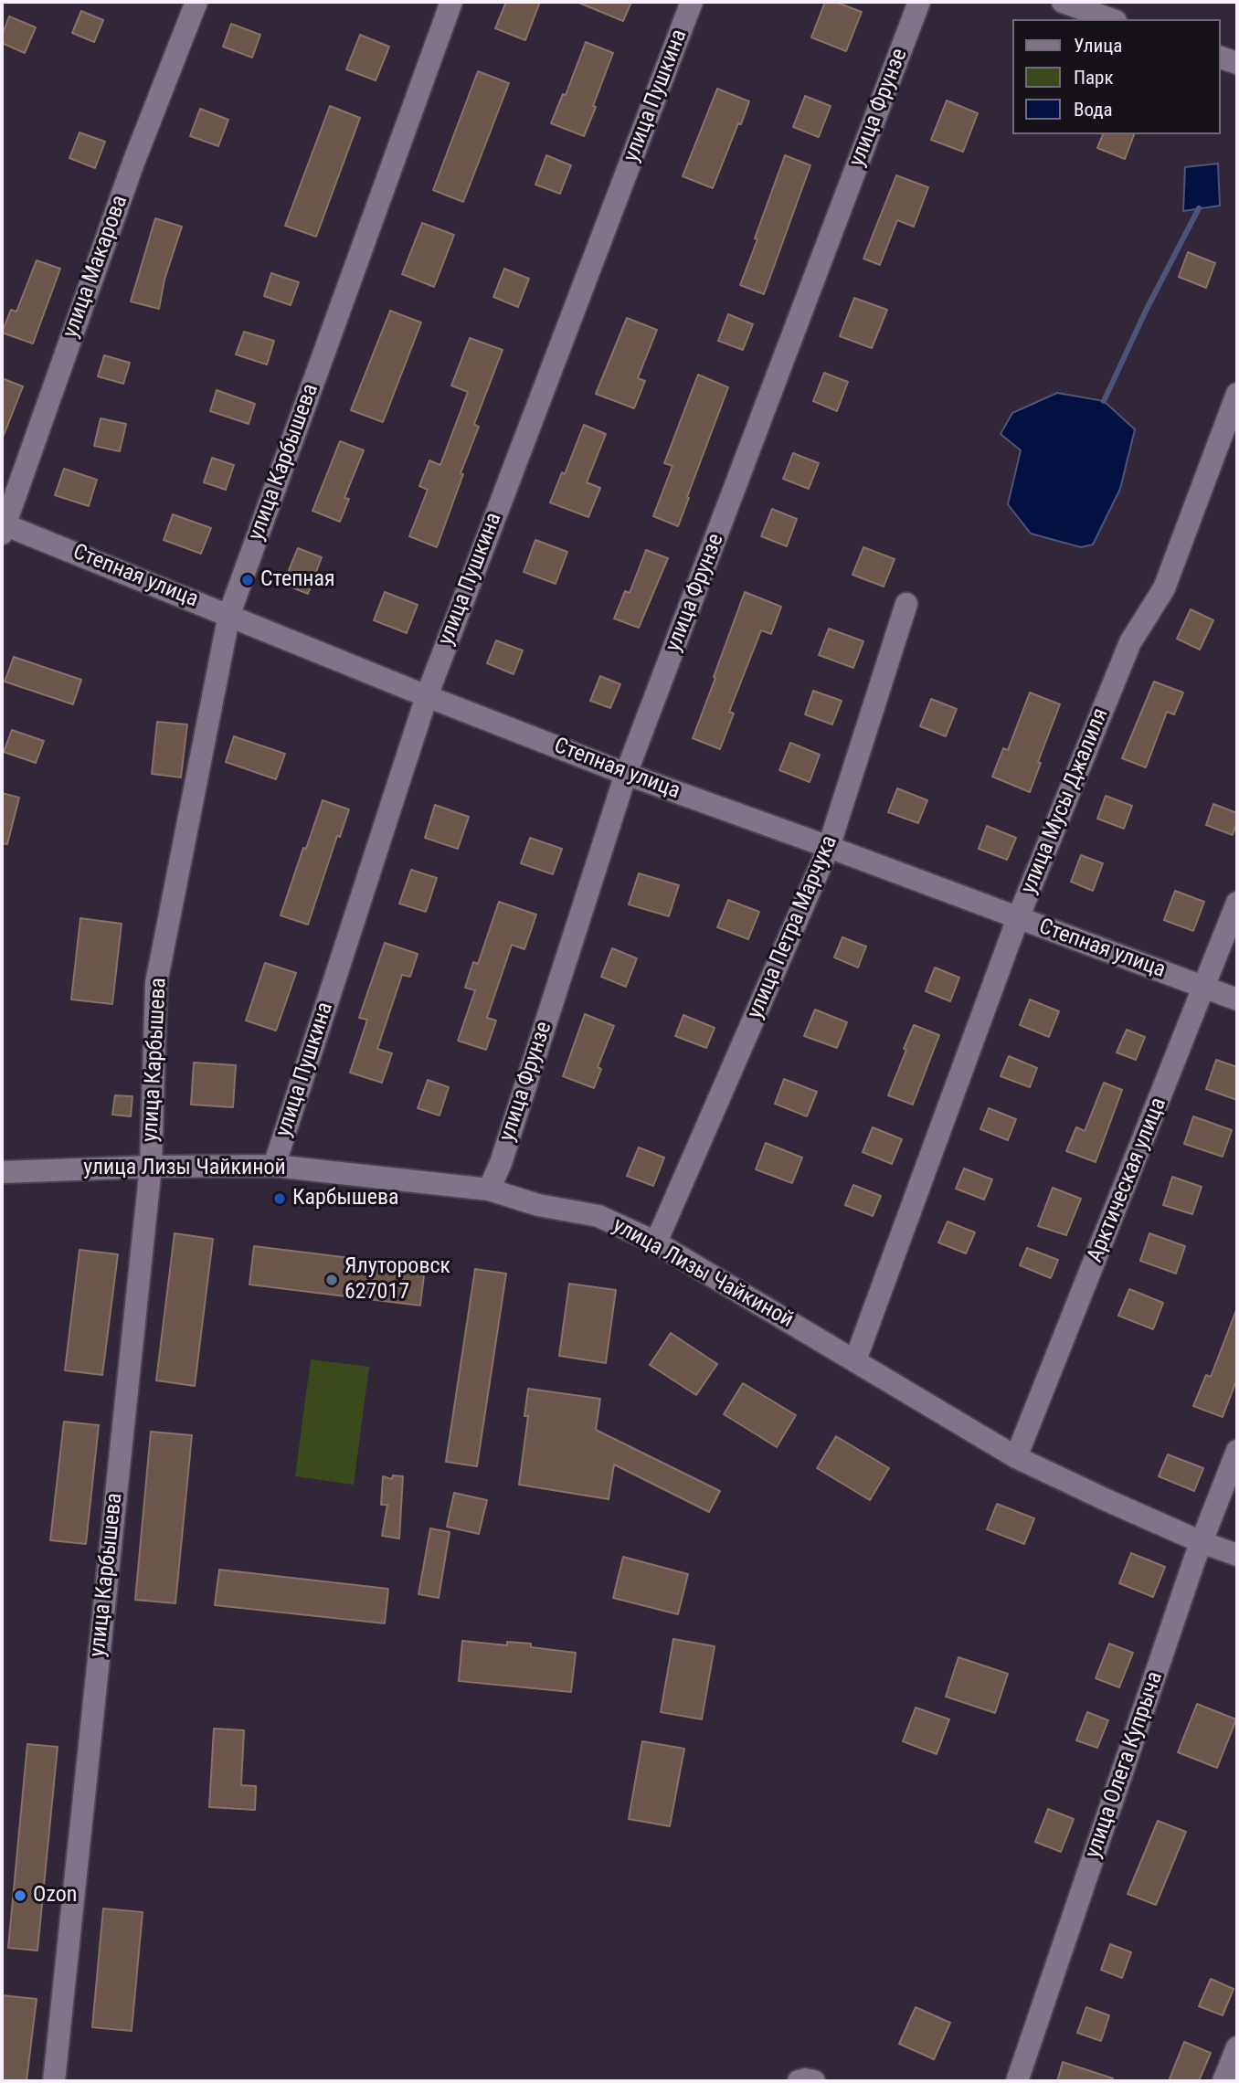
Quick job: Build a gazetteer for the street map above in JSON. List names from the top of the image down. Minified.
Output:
{"streets":{"street":["улица Пушкина","улица Фрунзе","улица Макарова","улица Карбышева","Степная улица","улица Мусы Джалиля","улица Петра Марчука","улица Лизы Чайкиной","Арктическая улица","улица Олега Купрыча"]},"crossings":[["улица Пушкина","Степная улица"],["улица Пушкина","улица Лизы Чайкиной"],["улица Фрунзе","Степная улица"],["улица Фрунзе","улица Лизы Чайкиной"],["улица Макарова","Степная улица"],["улица Карбышева","Степная улица"],["улица Карбышева","улица Лизы Чайкиной"],["Степная улица","улица Мусы Джалиля"],["Степная улица","улица Петра Марчука"],["Степная улица","Арктическая улица"],["улица Мусы Джалиля","улица Лизы Чайкиной"],["улица Петра Марчука","улица Лизы Чайкиной"],["улица Лизы Чайкиной","Арктическая улица"],["улица Лизы Чайкиной","улица Олега Купрыча"]],"places":["Степная","Карбышева","Ялуторовск 627017","Ozon"],"legend":["Улица","Парк","Вода"]}
